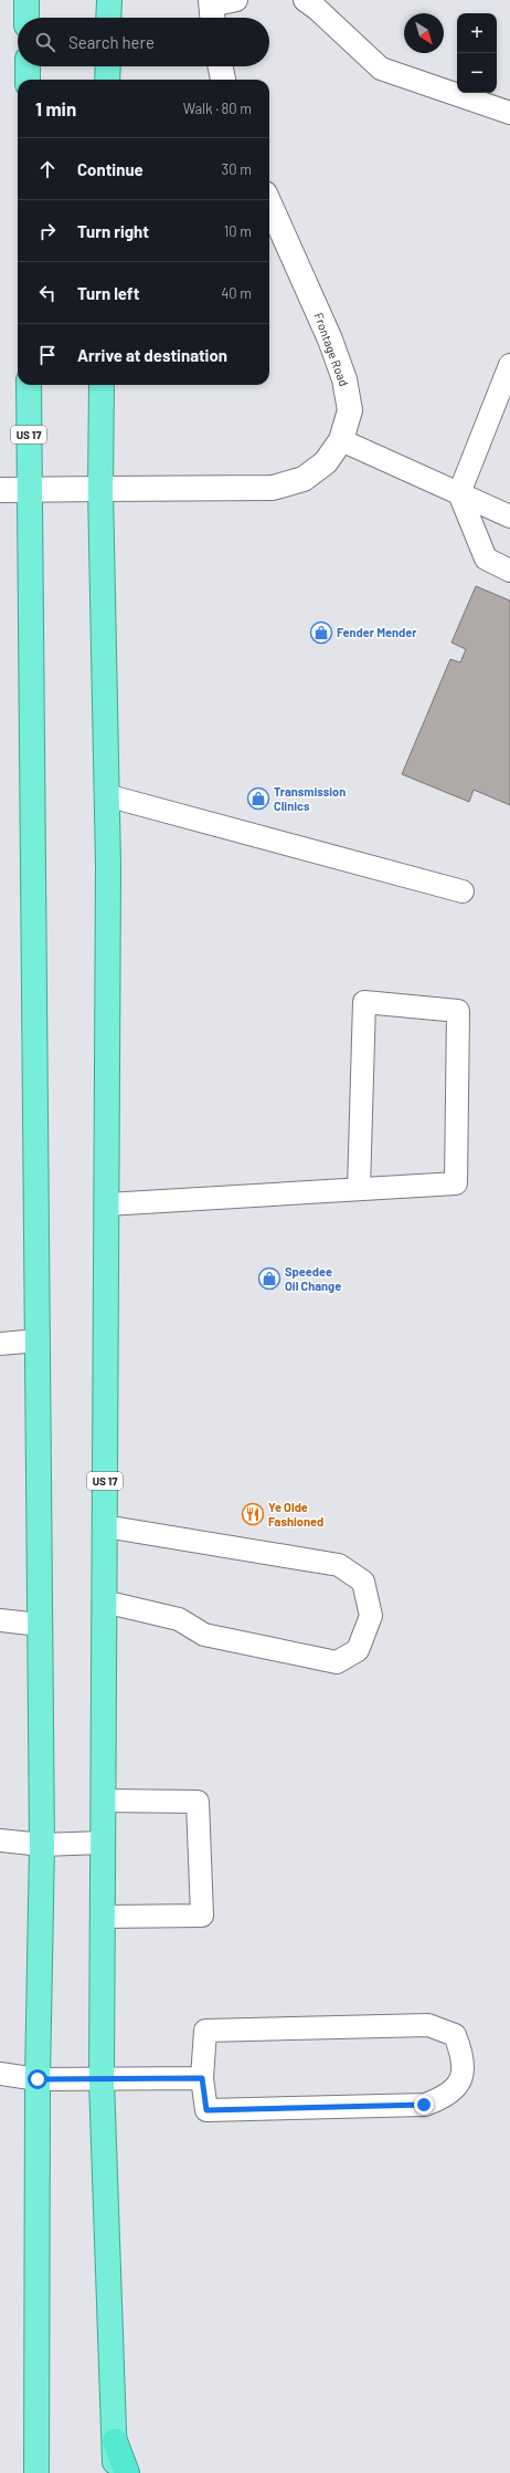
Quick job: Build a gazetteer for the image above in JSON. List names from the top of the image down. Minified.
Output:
{"streets":{"highway":["US 17"],"street":["Frontage Road"]},"crossings":[["Frontage Road","US 17"]],"places":{"shop":["Fender Mender","Transmission Clinics","Speedee Oil Change"],"restaurant":["Ye Olde Fashioned"]},"north":"bottom right","page":{"map_buttons":["+","−"],"search":"Search here","heading":["1 min","Walk · 80 m"],"list":[["Continue","30 m"],["Turn right","10 m"],["Turn left","40 m"],"Arrive at destination"]}}
